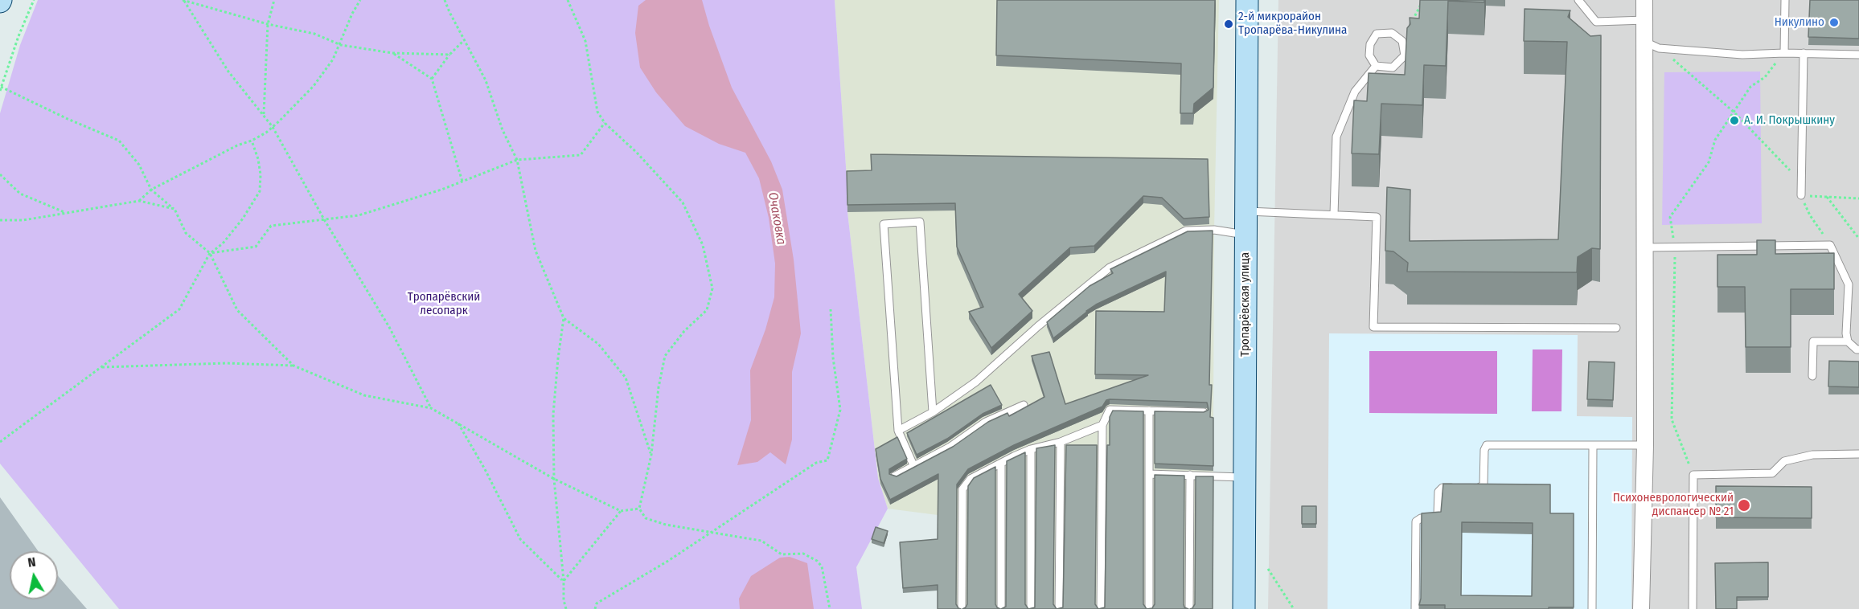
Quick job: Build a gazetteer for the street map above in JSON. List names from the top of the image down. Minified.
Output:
{"streets":{"street":["Тропарёвская улица"]},"water":["Очаковка"],"parks":["Тропарёвский лесопарк"],"places":["Никулино","2-й микрорайон Тропарёва-Никулина","А. И. Покрышкину","Психоневрологический диспансер № 21"],"north":"top"}
